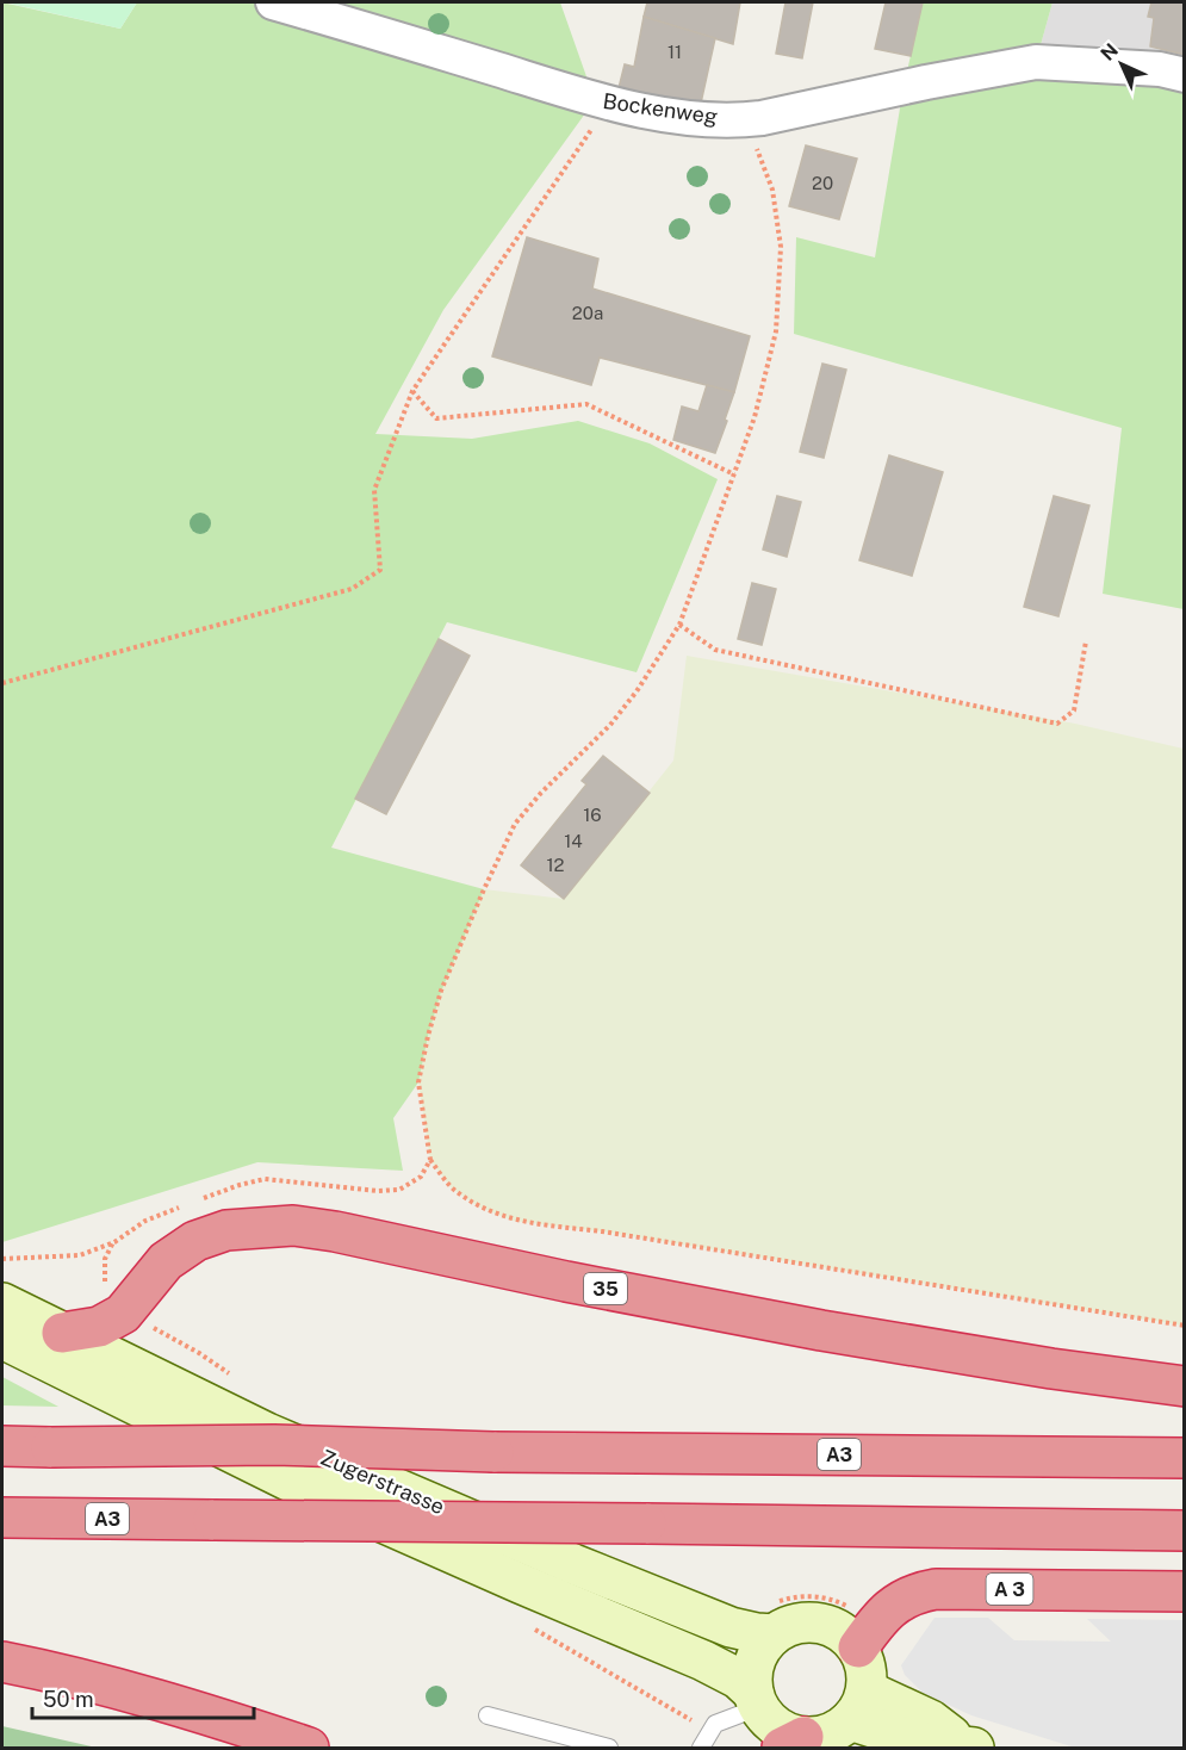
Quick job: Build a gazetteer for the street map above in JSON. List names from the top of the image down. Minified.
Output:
{"streets":{"highway":["35","A3","A 3"],"main road":["Zugerstrasse"],"street":["Bockenweg"]},"crossings":[["35","Zugerstrasse"],["Zugerstrasse","A 3"]],"house_numbers":["11","20","20a","16","14","12"],"scale_bar":"50 m","north":"top left"}
